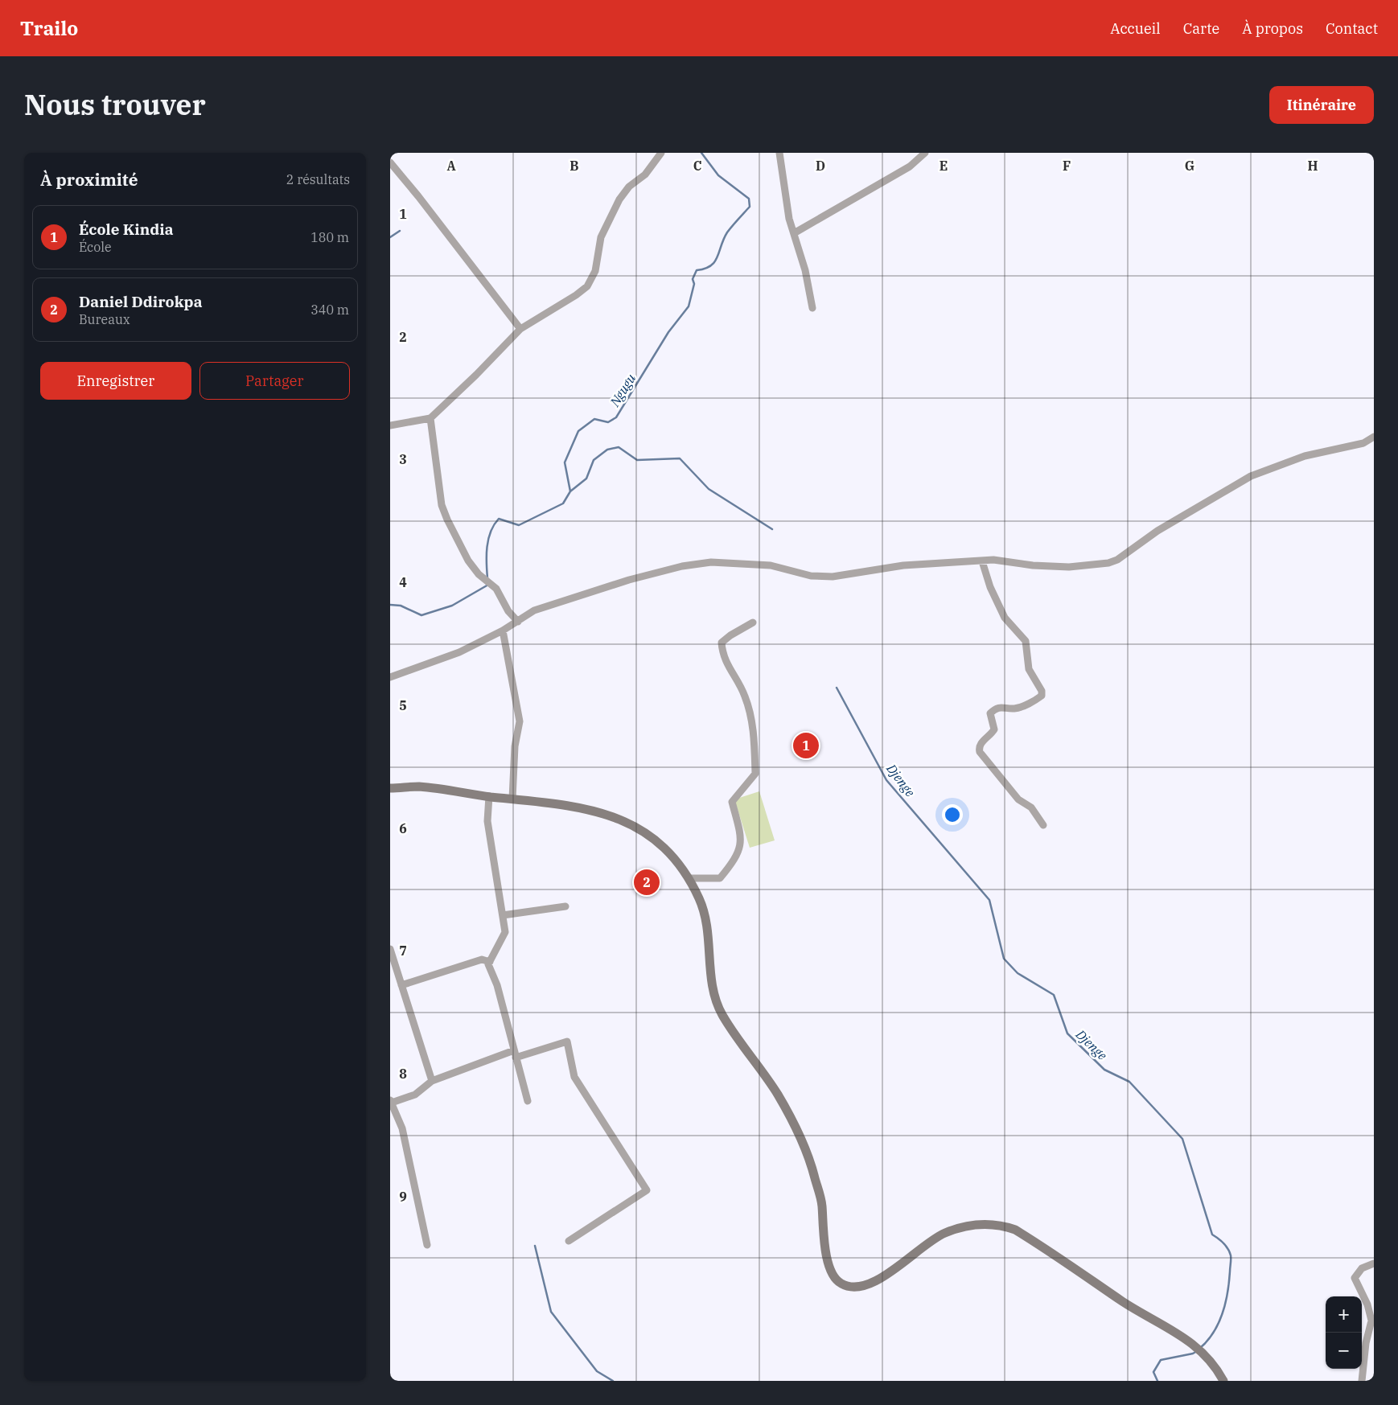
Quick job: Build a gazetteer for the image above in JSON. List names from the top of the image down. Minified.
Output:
{"water":["Ngugu","Djenge"],"page":{"header":"Trailo","nav":["Accueil","Carte","À propos","Contact"],"title":"Nous trouver","buttons":["Itinéraire",["Enregistrer","Partager"]],"heading":["À proximité","2 résultats"],"list":[{"mark":"1","name":"École Kindia","note":"École","value":"180 m"},{"mark":"2","name":"Daniel Ddirokpa","note":"Bureaux","value":"340 m"}],"pins":["1","2"],"map_buttons":["+","−"]},"grid":{"columns":["A","B","C","D","E","F","G","H"],"rows":["1","2","3","4","5","6","7","8","9"]}}
